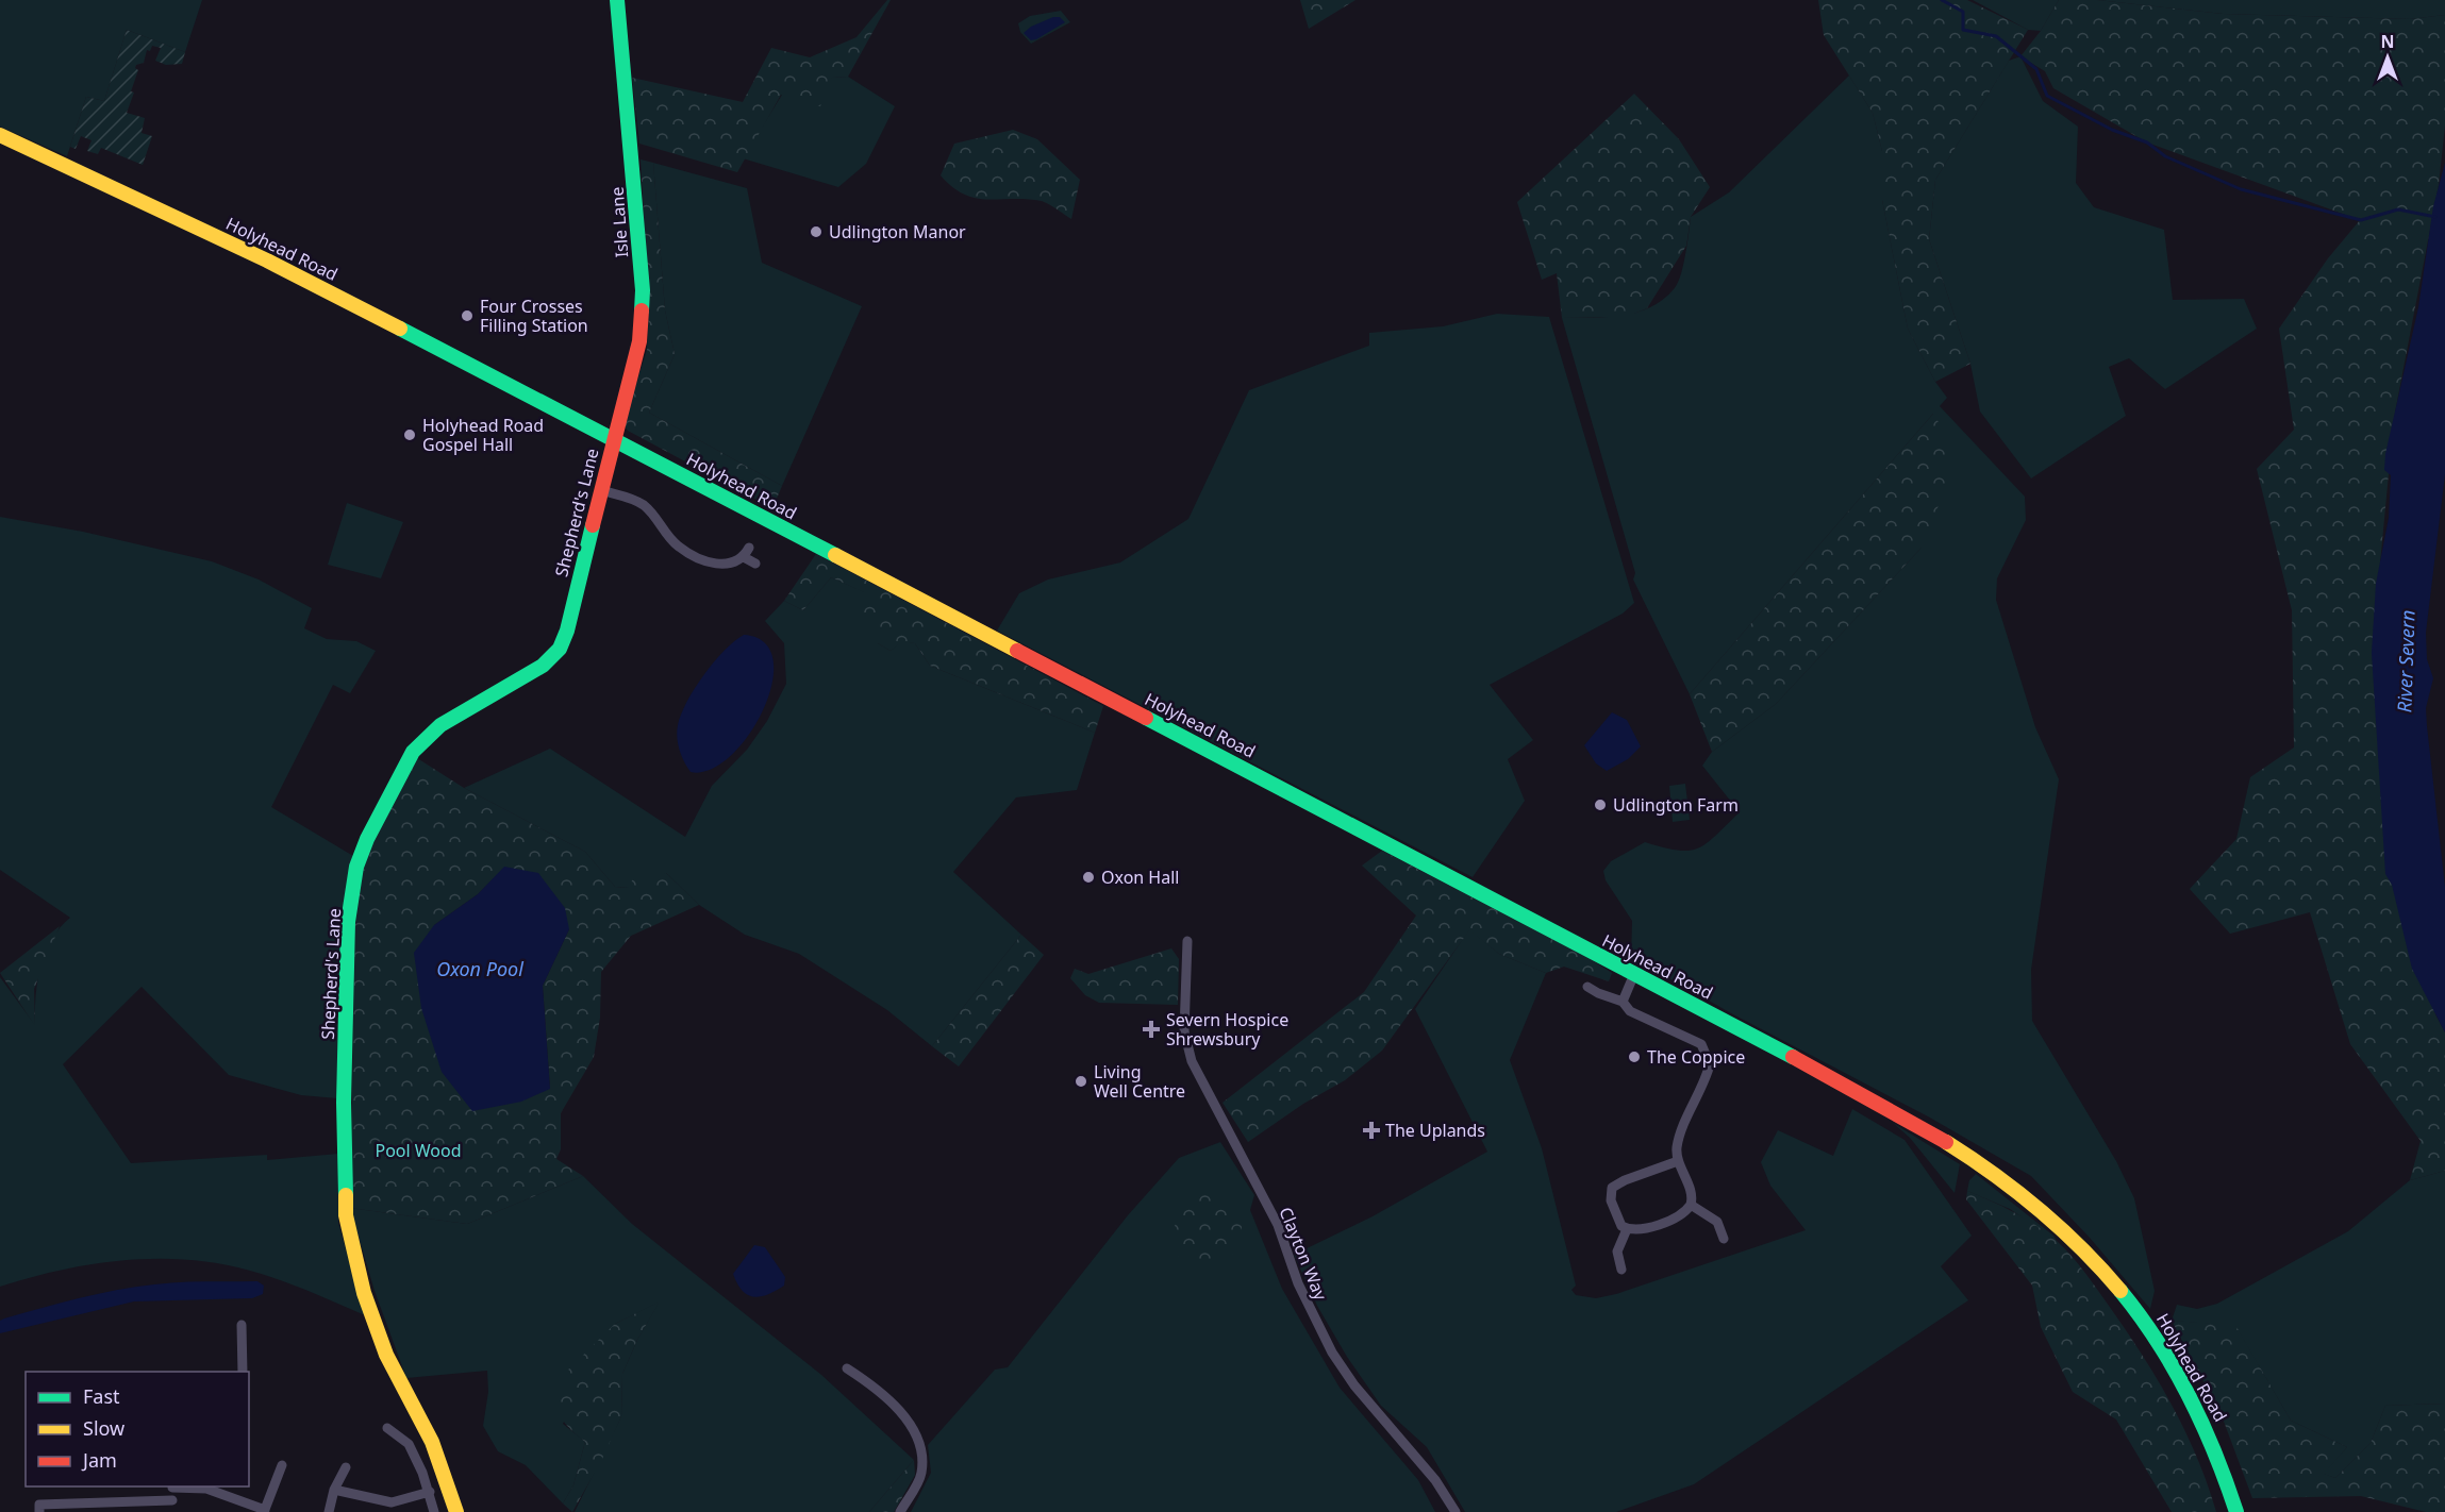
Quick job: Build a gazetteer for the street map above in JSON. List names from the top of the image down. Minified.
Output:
{"streets":{"main road":["Isle Lane","Holyhead Road","Shepherd's Lane"],"street":["Clayton Way"]},"crossings":[["Isle Lane","Holyhead Road"],["Isle Lane","Shepherd's Lane"],["Holyhead Road","Shepherd's Lane"]],"water":["River Severn","Oxon Pool"],"parks":["Pool Wood"],"places":{"other":["Udlington Manor","Four Crosses Filling Station","Holyhead Road Gospel Hall","Udlington Farm","Oxon Hall","The Coppice","Living Well Centre"],"health":["Severn Hospice Shrewsbury","The Uplands"]},"legend":["Fast","Slow","Jam"],"north":"top"}
